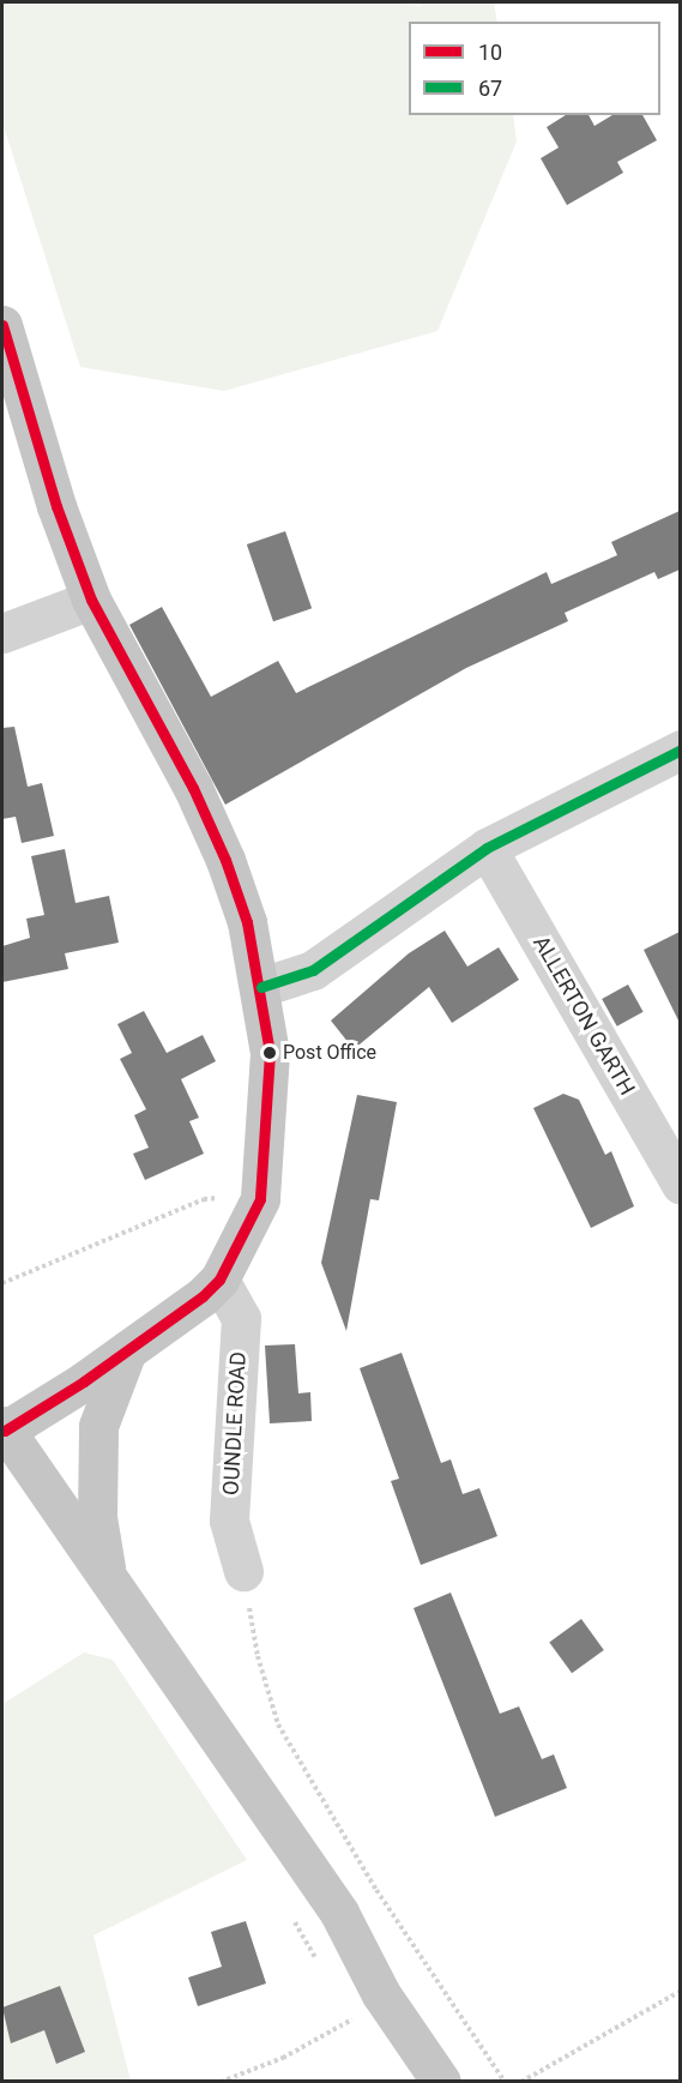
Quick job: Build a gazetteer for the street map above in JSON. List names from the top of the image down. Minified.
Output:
{"streets":{"street":["ALLERTON GARTH","OUNDLE ROAD"]},"places":["Post Office"],"lines":["transit line 10","transit line 67"],"legend":["10","67"]}
